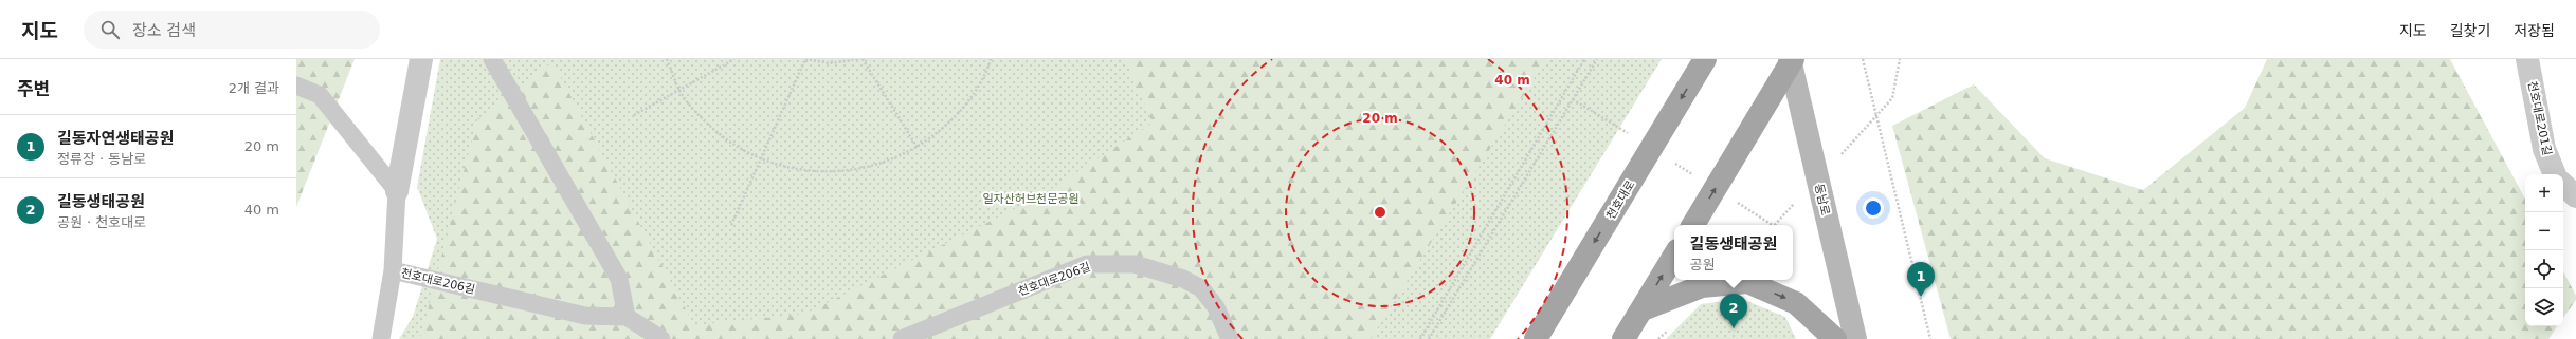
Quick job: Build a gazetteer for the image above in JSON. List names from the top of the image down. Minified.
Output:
{"streets":{"main road":["천호대로","동남로"],"street":["천호대로201길","천호대로206길"]},"parks":["일자산허브천문공원"],"page":{"header":"지도","search":"장소 검색","nav":["지도","길찾기","저장됨"],"heading":["주변","2개 결과"],"list":[{"mark":"1","name":"길동자연생태공원","note":"정류장 · 동남로","value":"20 m"},{"mark":"2","name":"길동생태공원","note":"공원 · 천호대로","value":"40 m"}],"map_buttons":["+","−"],"popup":["길동생태공원","공원"],"pins":["1","2"]},"rings":["40 m","20 m"]}
